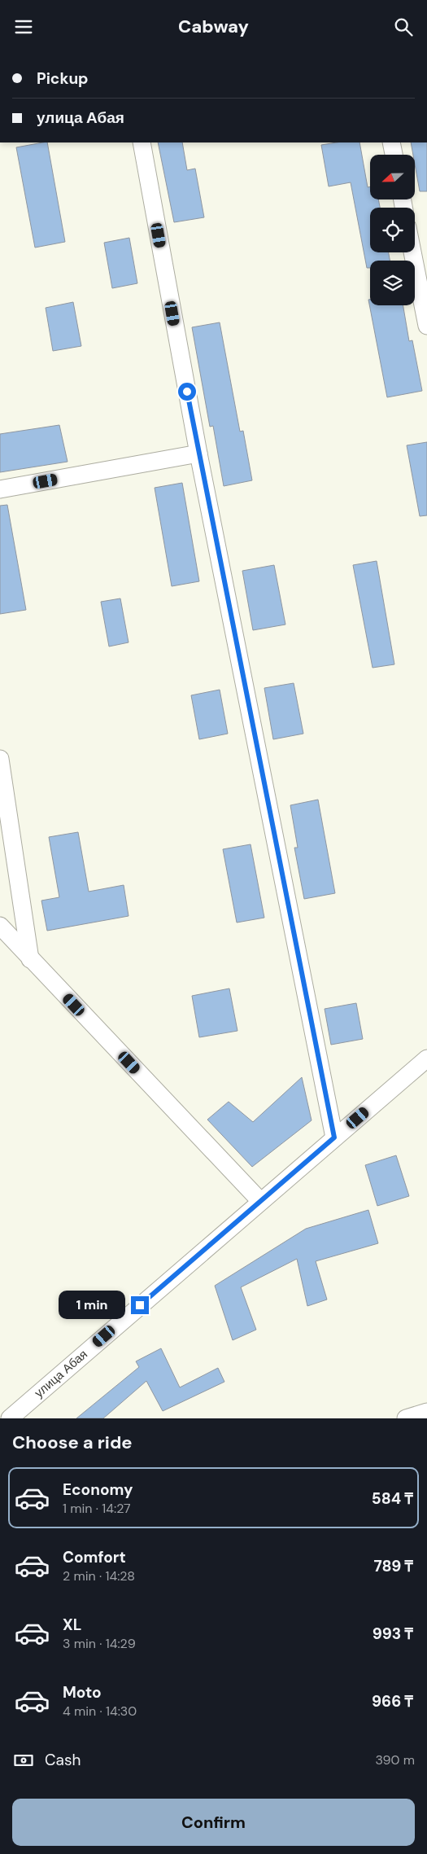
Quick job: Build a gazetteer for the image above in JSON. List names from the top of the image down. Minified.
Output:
{"streets":{"street":["улица Абая"]},"north":"left","page":{"header":"Cabway","banner":["Pickup","улица Абая"],"bubble":"1 min","heading":"Choose a ride","list":[{"name":"Economy","note":"1 min · 14:27","value":"584 ₸"},{"name":"Comfort","note":"2 min · 14:28","value":"789 ₸"},{"name":"XL","note":"3 min · 14:29","value":"993 ₸"},{"name":"Moto","note":"4 min · 14:30","value":"966 ₸"}],"pay":["Cash","390 m"],"buttons":"Confirm"}}
